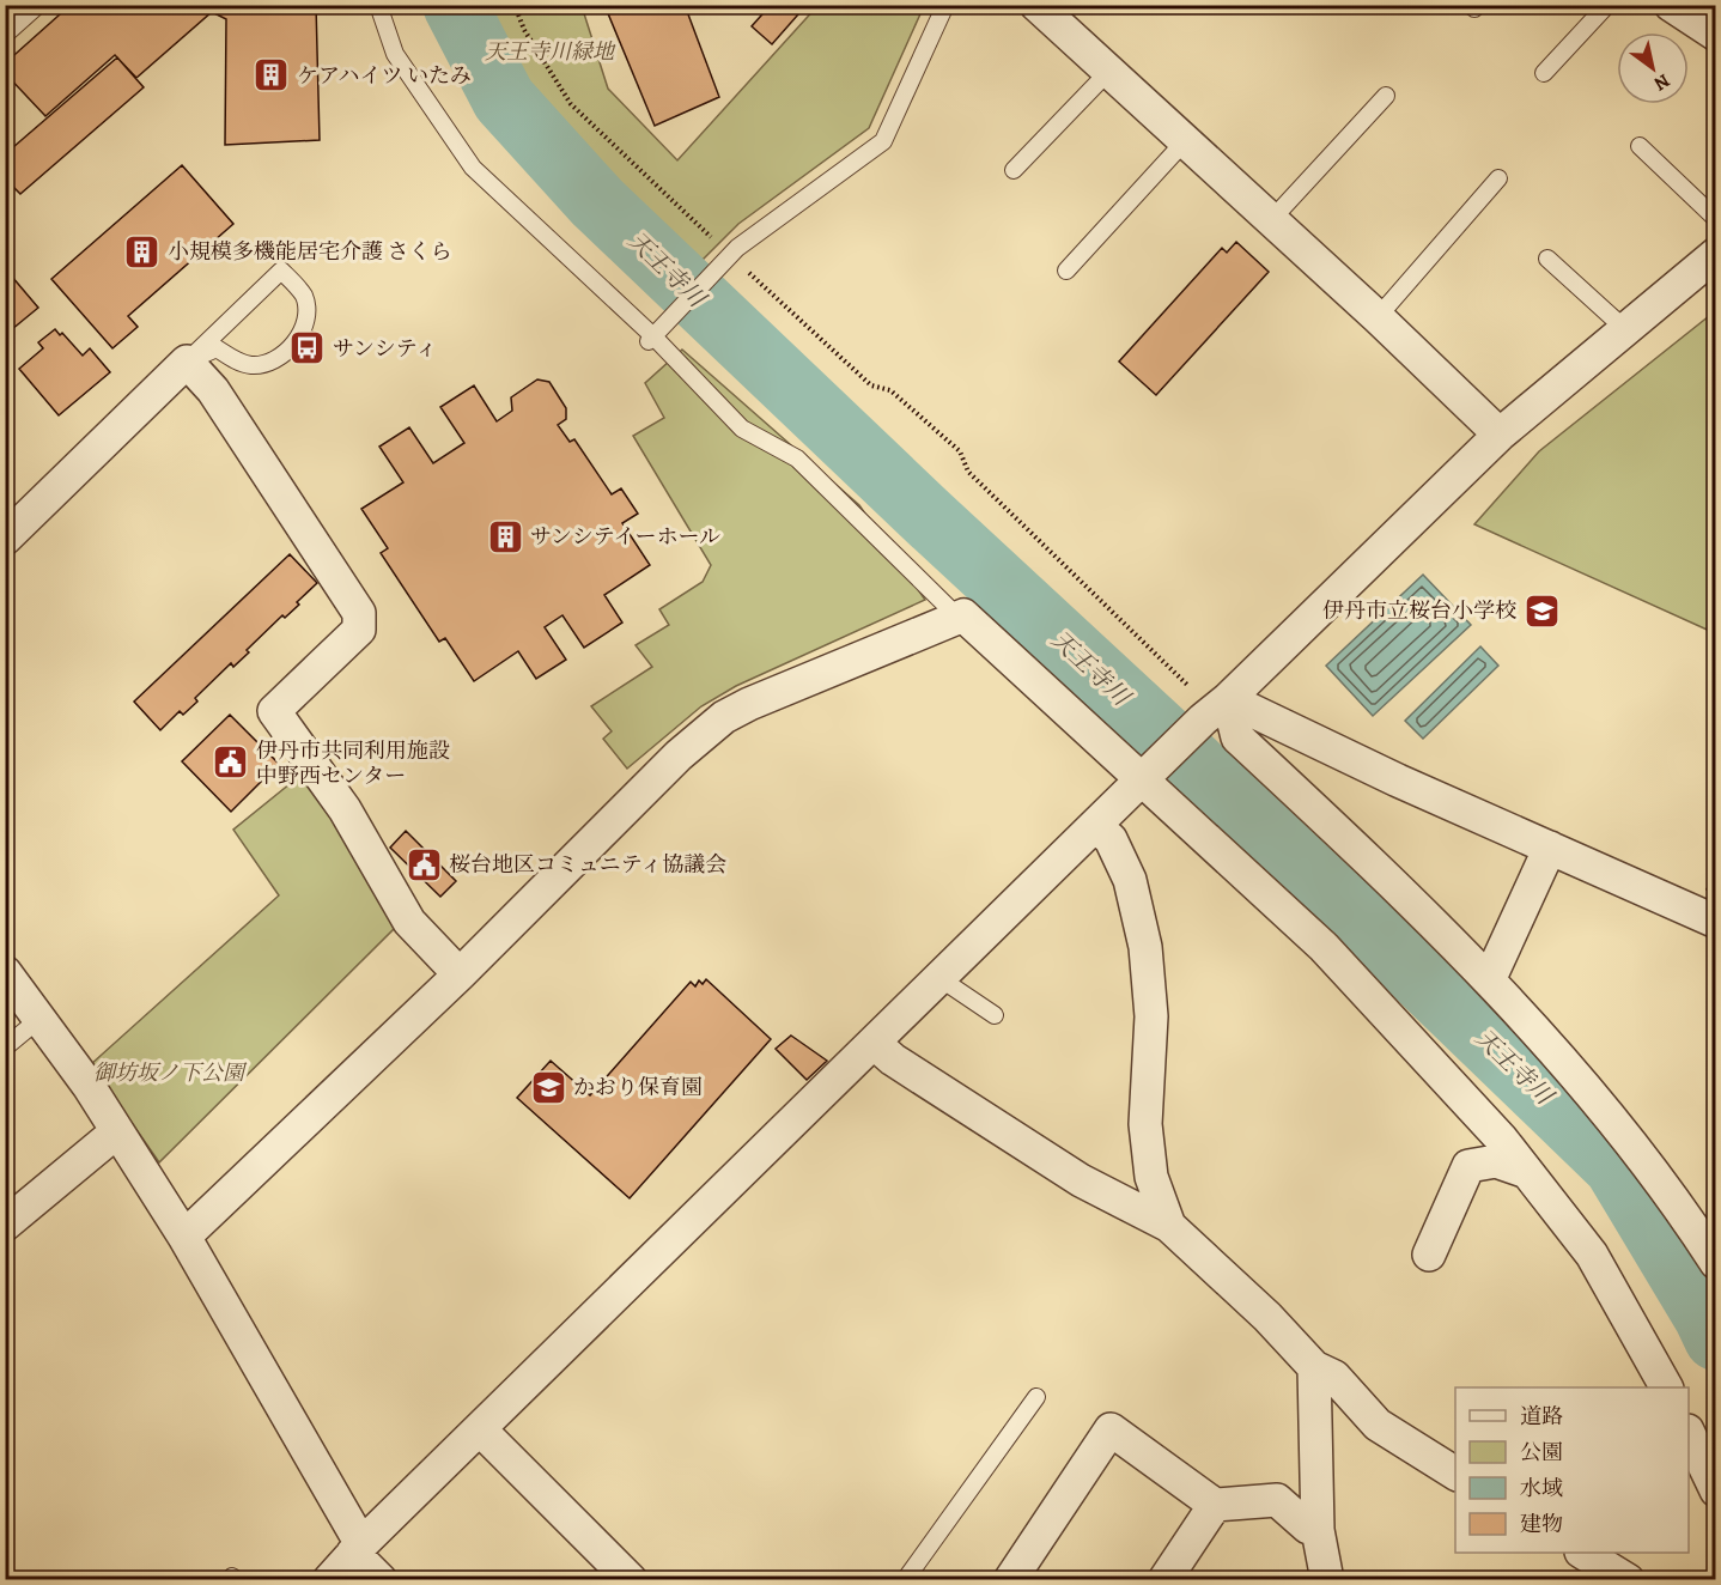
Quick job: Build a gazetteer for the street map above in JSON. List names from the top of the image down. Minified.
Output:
{"water":["天王寺川"],"parks":["天王寺川緑地","御坊坂ノ下公園"],"places":{"building":["ケアハイツ いたみ","小規模多機能居宅介護 さくら","サンシテイーホール"],"bus stop":["サンシティ"],"school or university":["伊丹市立桜台小学校","かおり保育園"],"public building":["伊丹市共同利用施設 中野西センター","桜台地区コミュニティ協議会"]},"legend":["道路","公園","水域","建物"],"north":"bottom right"}
